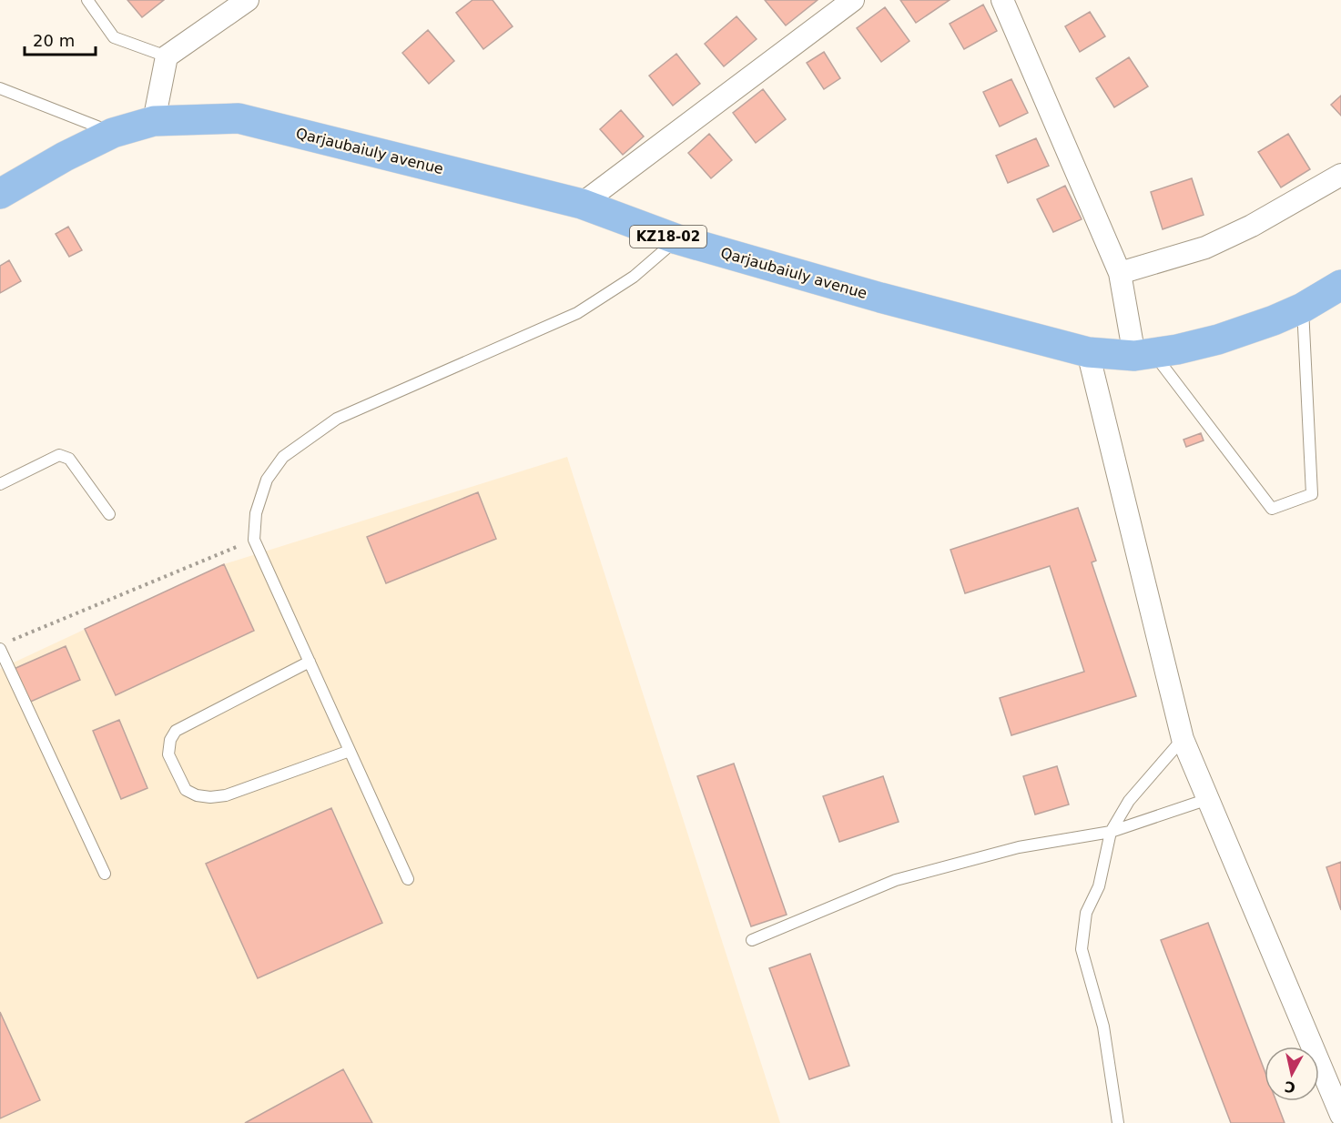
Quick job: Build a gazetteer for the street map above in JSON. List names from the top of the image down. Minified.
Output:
{"streets":{"highway":["Qarjaubaiuly avenue","KZ18-02"]},"scale_bar":"20 m","north":"bottom"}
